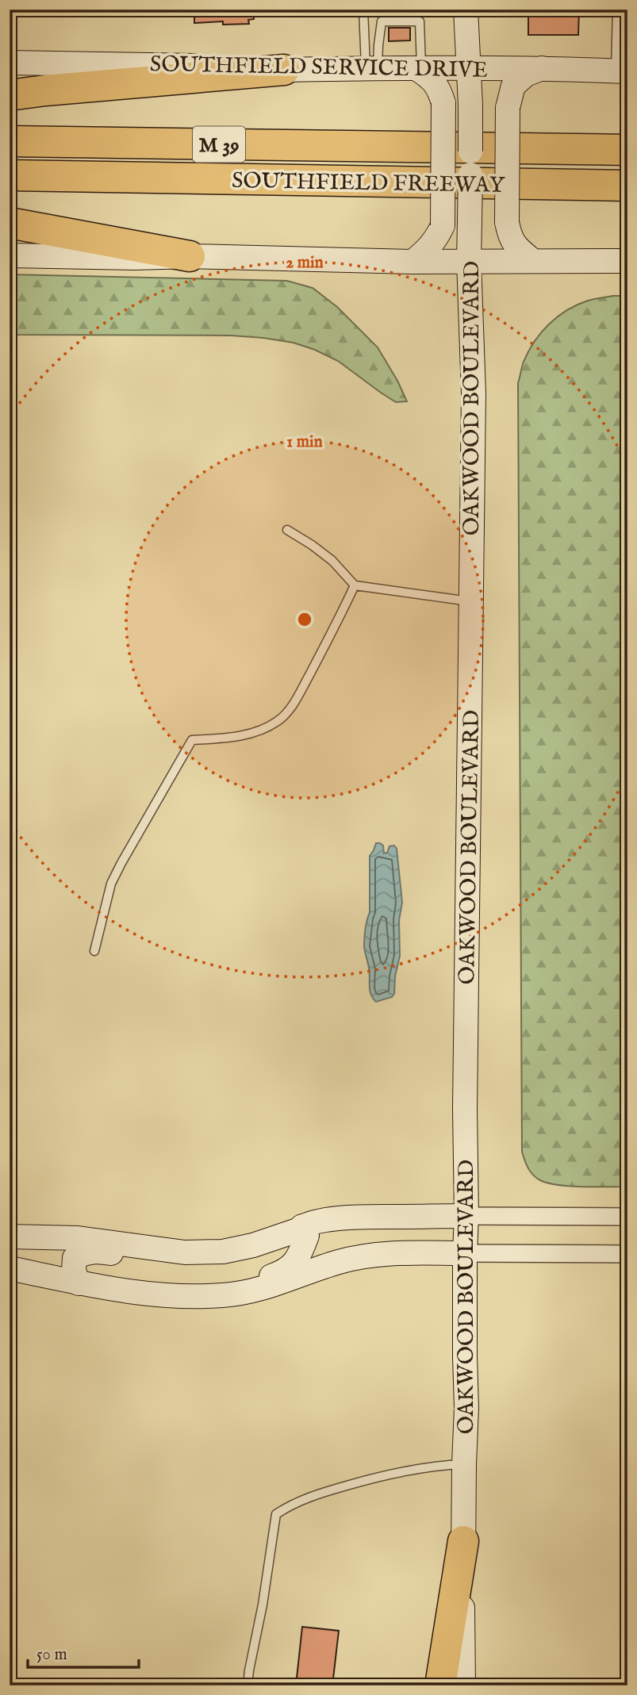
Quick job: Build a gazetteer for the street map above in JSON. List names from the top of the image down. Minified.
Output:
{"streets":{"highway":["M 39","SOUTHFIELD FREEWAY"],"main road":["SOUTHFIELD SERVICE DRIVE","OAKWOOD BOULEVARD"]},"crossings":[["SOUTHFIELD SERVICE DRIVE","OAKWOOD BOULEVARD"]],"scale_bar":"50 m","rings":["2 min","1 min"]}
